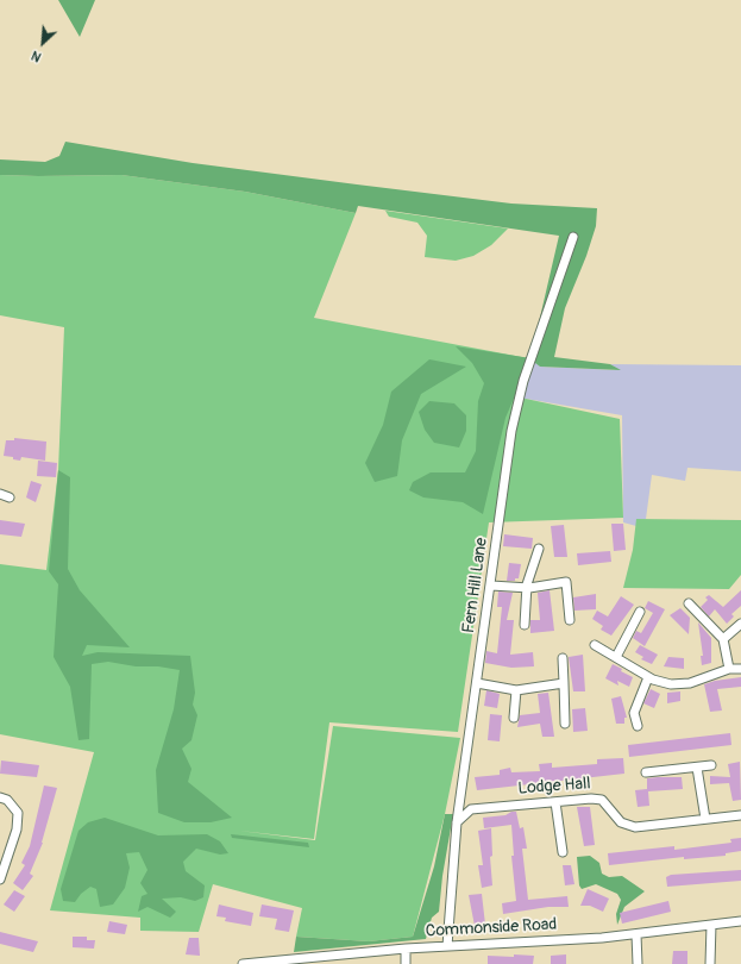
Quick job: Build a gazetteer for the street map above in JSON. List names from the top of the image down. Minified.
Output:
{"streets":{"street":["Fern Hill Lane","Lodge Hall","Commonside Road"]},"crossings":[["Fern Hill Lane","Lodge Hall"],["Fern Hill Lane","Commonside Road"]],"north":"bottom left"}
